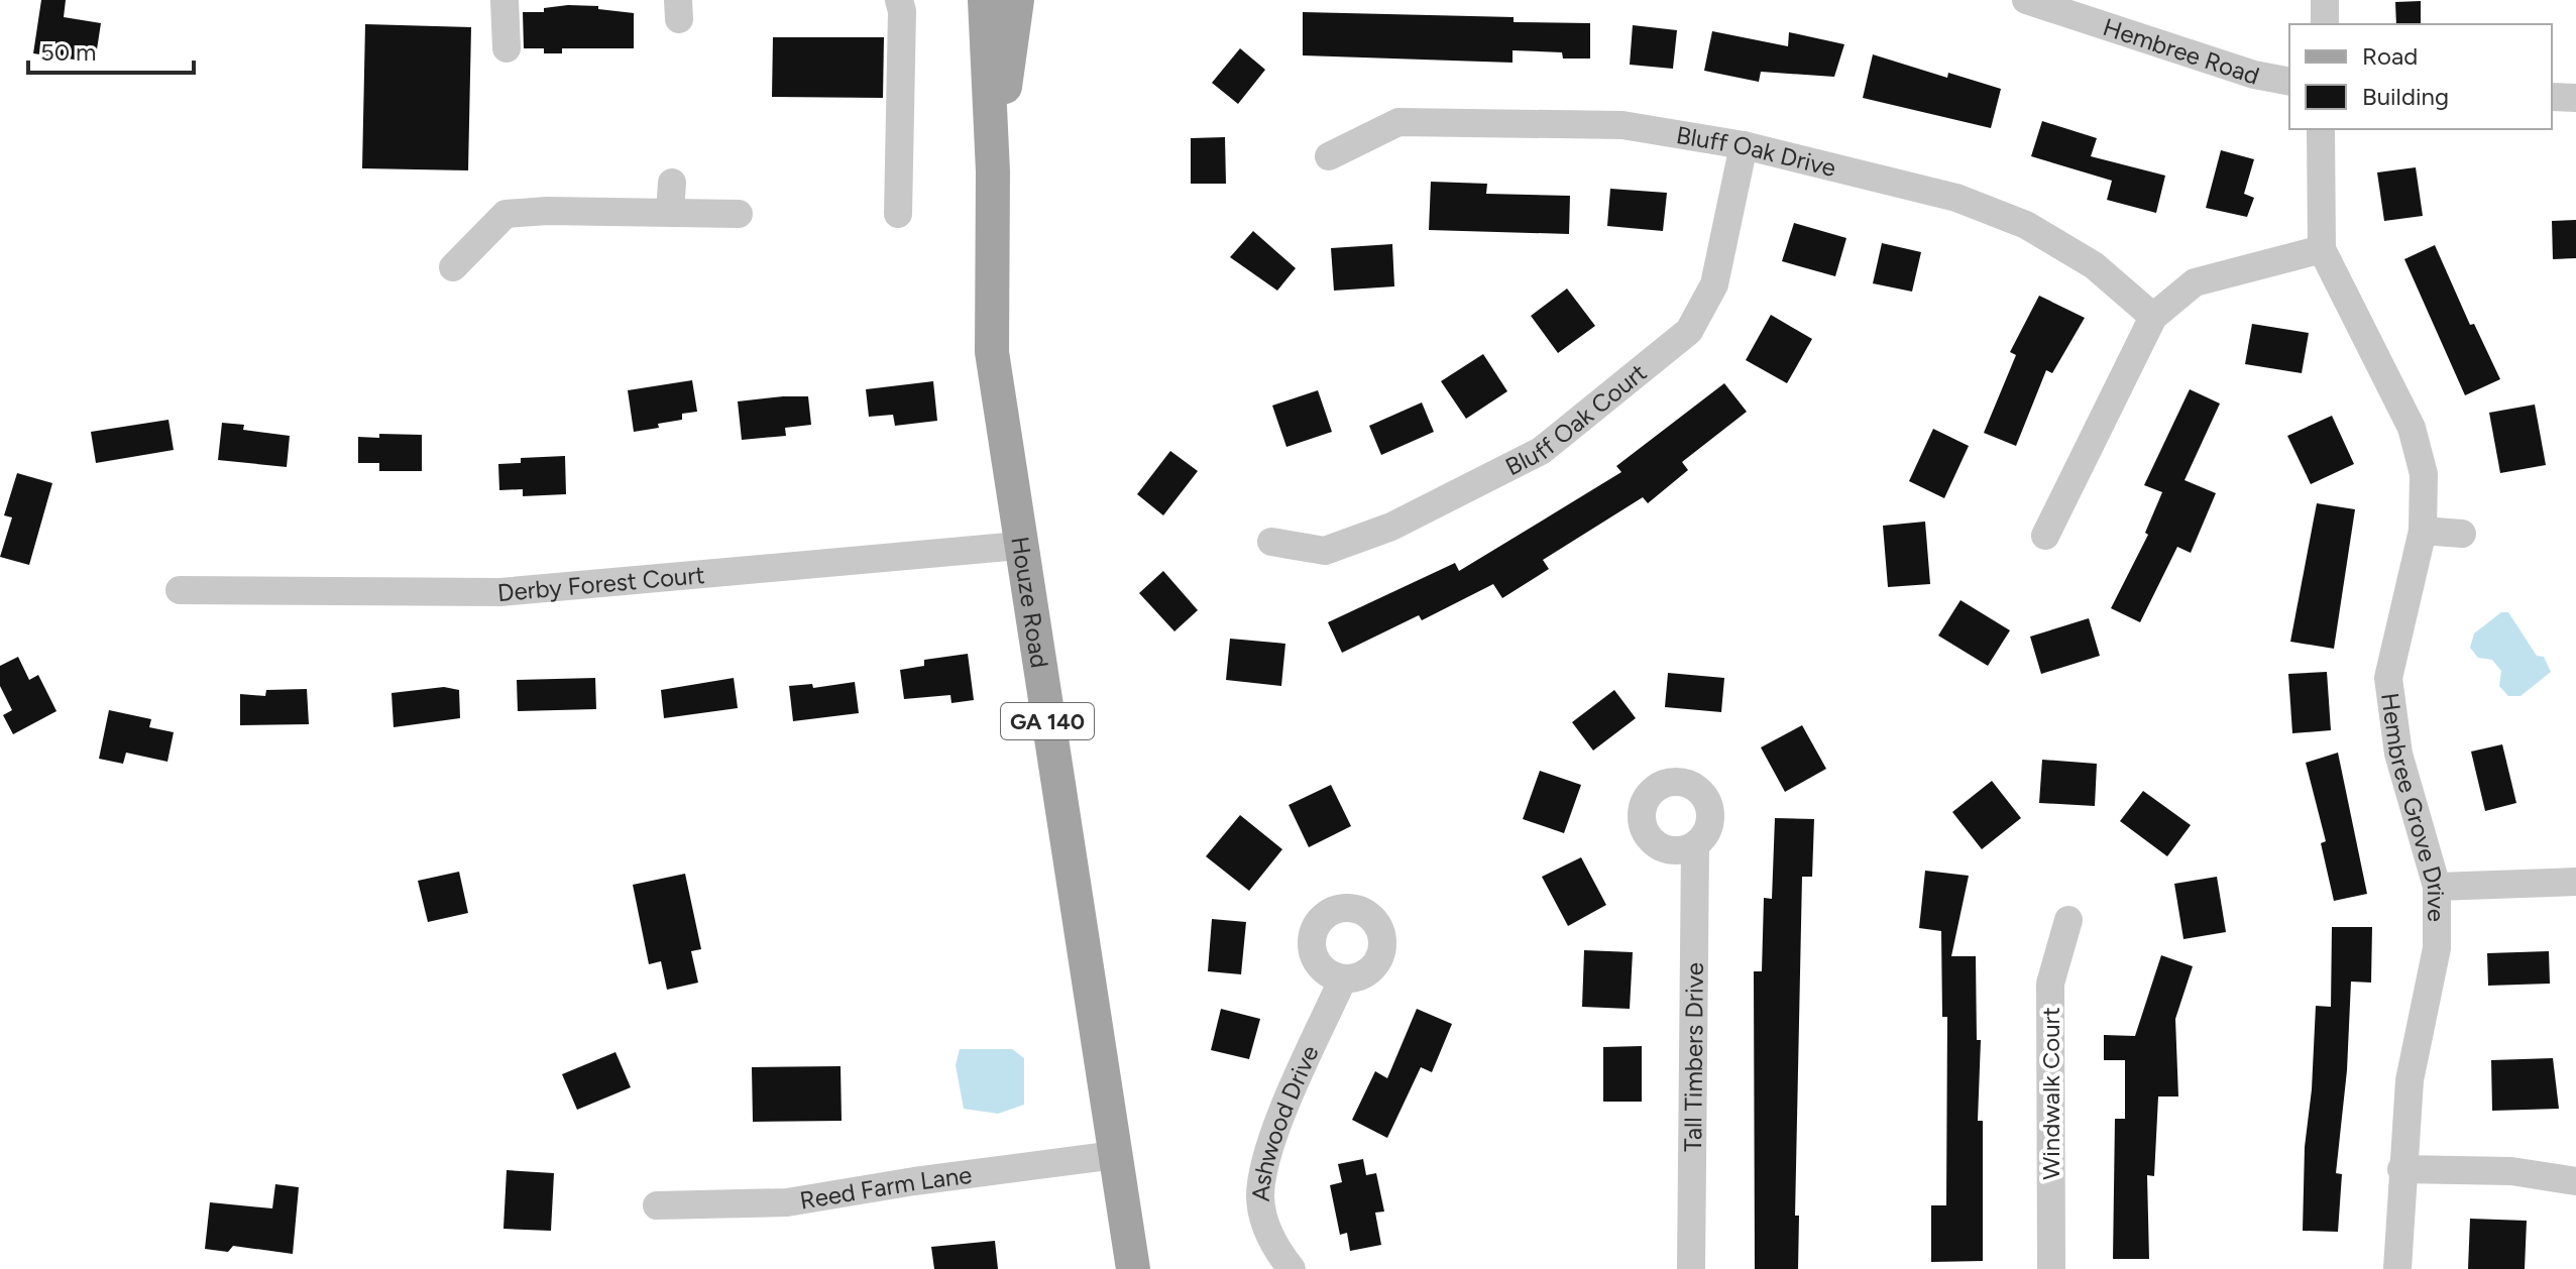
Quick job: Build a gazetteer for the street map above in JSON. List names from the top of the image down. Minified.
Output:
{"streets":{"main road":["Houze Road","GA 140"],"street":["Hembree Road","Bluff Oak Drive","Bluff Oak Court","Derby Forest Court","Hembree Grove Drive","Tall Timbers Drive","Windwalk Court","Ashwood Drive","Reed Farm Lane"]},"crossings":[["Bluff Oak Drive","Bluff Oak Court"],["Derby Forest Court","Houze Road"],["Houze Road","Reed Farm Lane"]],"legend":["Road","Building"],"scale_bar":"50 m"}
